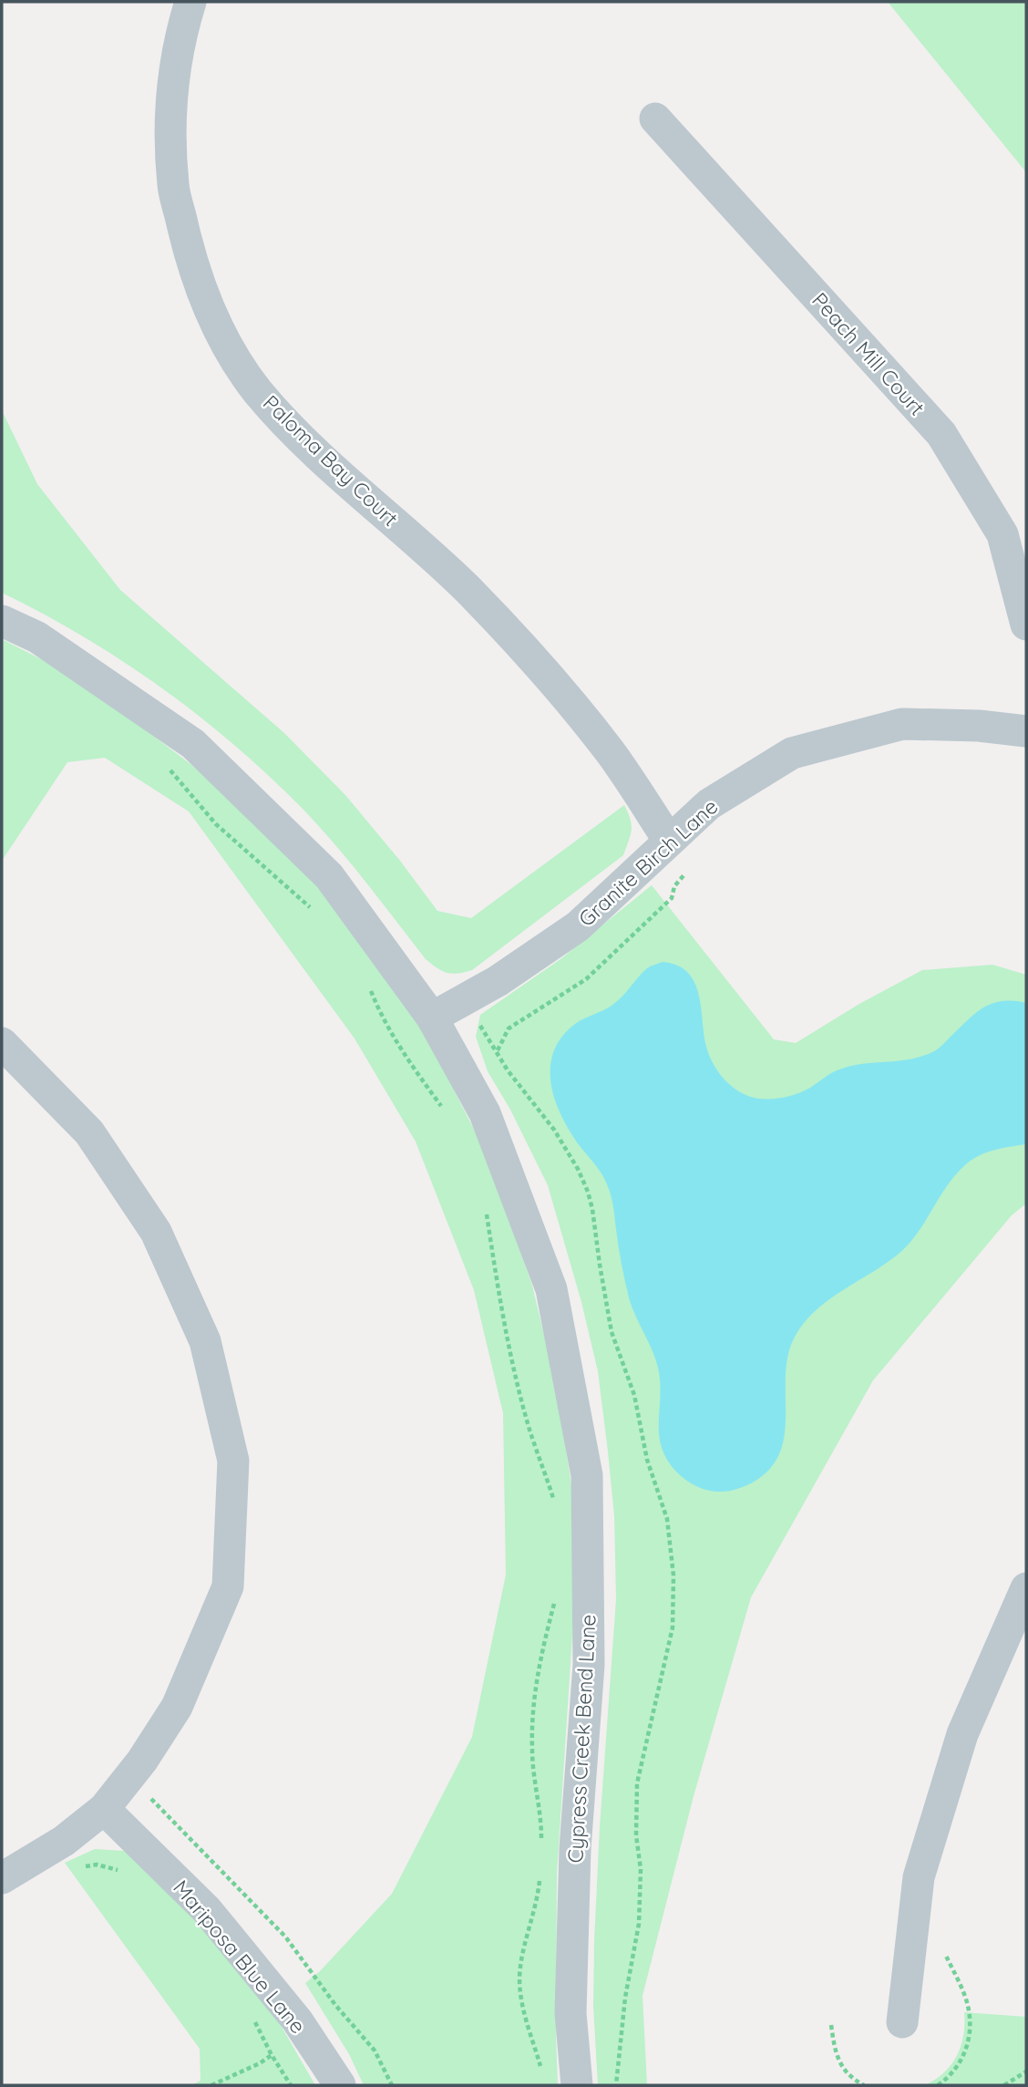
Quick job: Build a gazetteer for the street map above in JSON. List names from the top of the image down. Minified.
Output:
{"streets":{"street":["Peach Mill Court","Paloma Bay Court","Granite Birch Lane","Cypress Creek Bend Lane","Mariposa Blue Lane"]},"crossings":[["Paloma Bay Court","Granite Birch Lane"],["Granite Birch Lane","Cypress Creek Bend Lane"]]}
